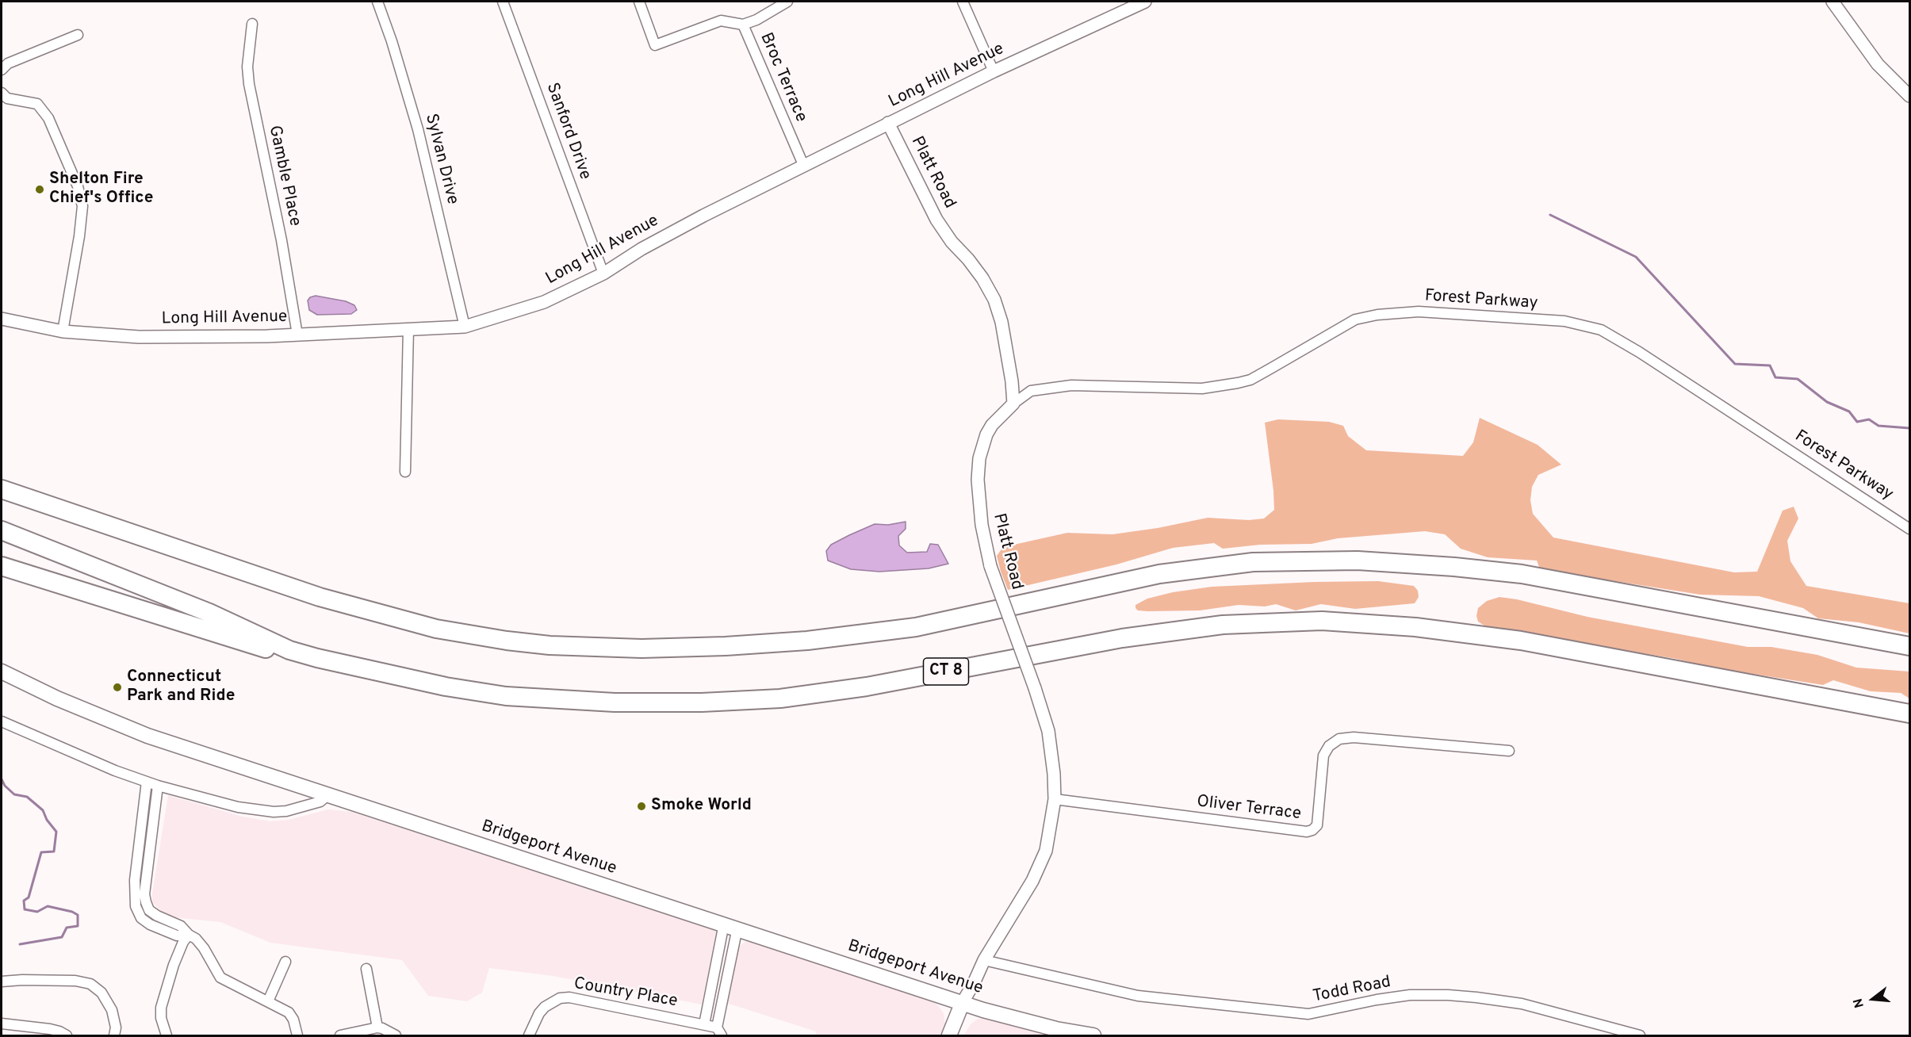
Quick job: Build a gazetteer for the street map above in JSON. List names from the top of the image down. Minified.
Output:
{"streets":{"highway":["CT 8"],"main road":["Bridgeport Avenue"],"street":["Long Hill Avenue","Broc Terrace","Sanford Drive","Sylvan Drive","Platt Road","Gamble Place","Forest Parkway","Oliver Terrace","Todd Road","Country Place"]},"crossings":[["Long Hill Avenue","Broc Terrace"],["Long Hill Avenue","Sanford Drive"],["Long Hill Avenue","Sylvan Drive"],["Long Hill Avenue","Platt Road"],["Long Hill Avenue","Gamble Place"],["Platt Road","Forest Parkway"],["Platt Road","Oliver Terrace"],["Platt Road","Bridgeport Avenue"],["Platt Road","Todd Road"],["Bridgeport Avenue","Country Place"]],"places":["Shelton Fire Chief's Office","Connecticut Park and Ride","Smoke World"],"north":"left"}
